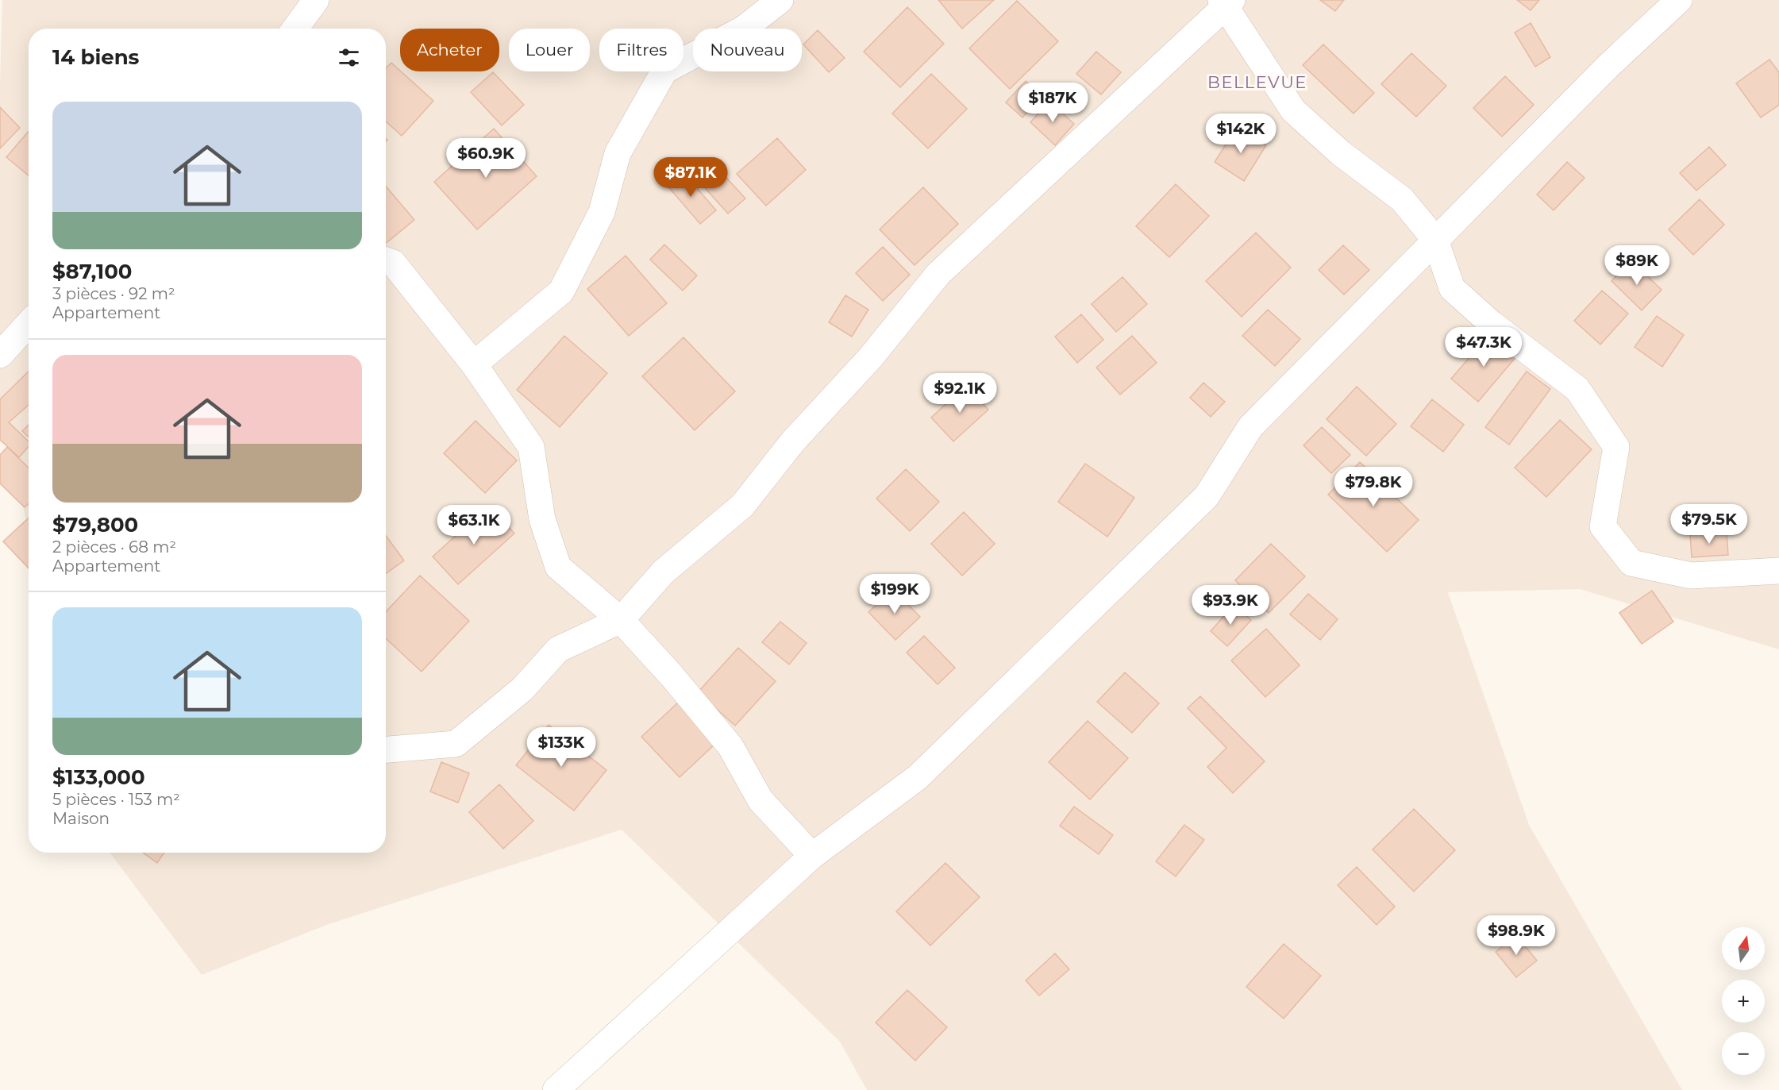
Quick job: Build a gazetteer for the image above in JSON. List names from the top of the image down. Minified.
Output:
{"districts":["BELLEVUE"],"north":"top","page":{"chip":["Acheter","Louer","Filtres","Nouveau"],"heading":"14 biens","price":["$187K","$142K","$60.9K","$87.1K","$89K","$47.3K","$92.1K","$79.8K","$79.5K","$63.1K","$199K","$93.9K","$133K","$98.9K"],"list":[{"name":"$87,100","note":"3 pièces · 92 m² · Appartement"},{"name":"$79,800","note":"2 pièces · 68 m² · Appartement"},{"name":"$133,000","note":"5 pièces · 153 m² · Maison"}],"map_buttons":["+","−"]}}
